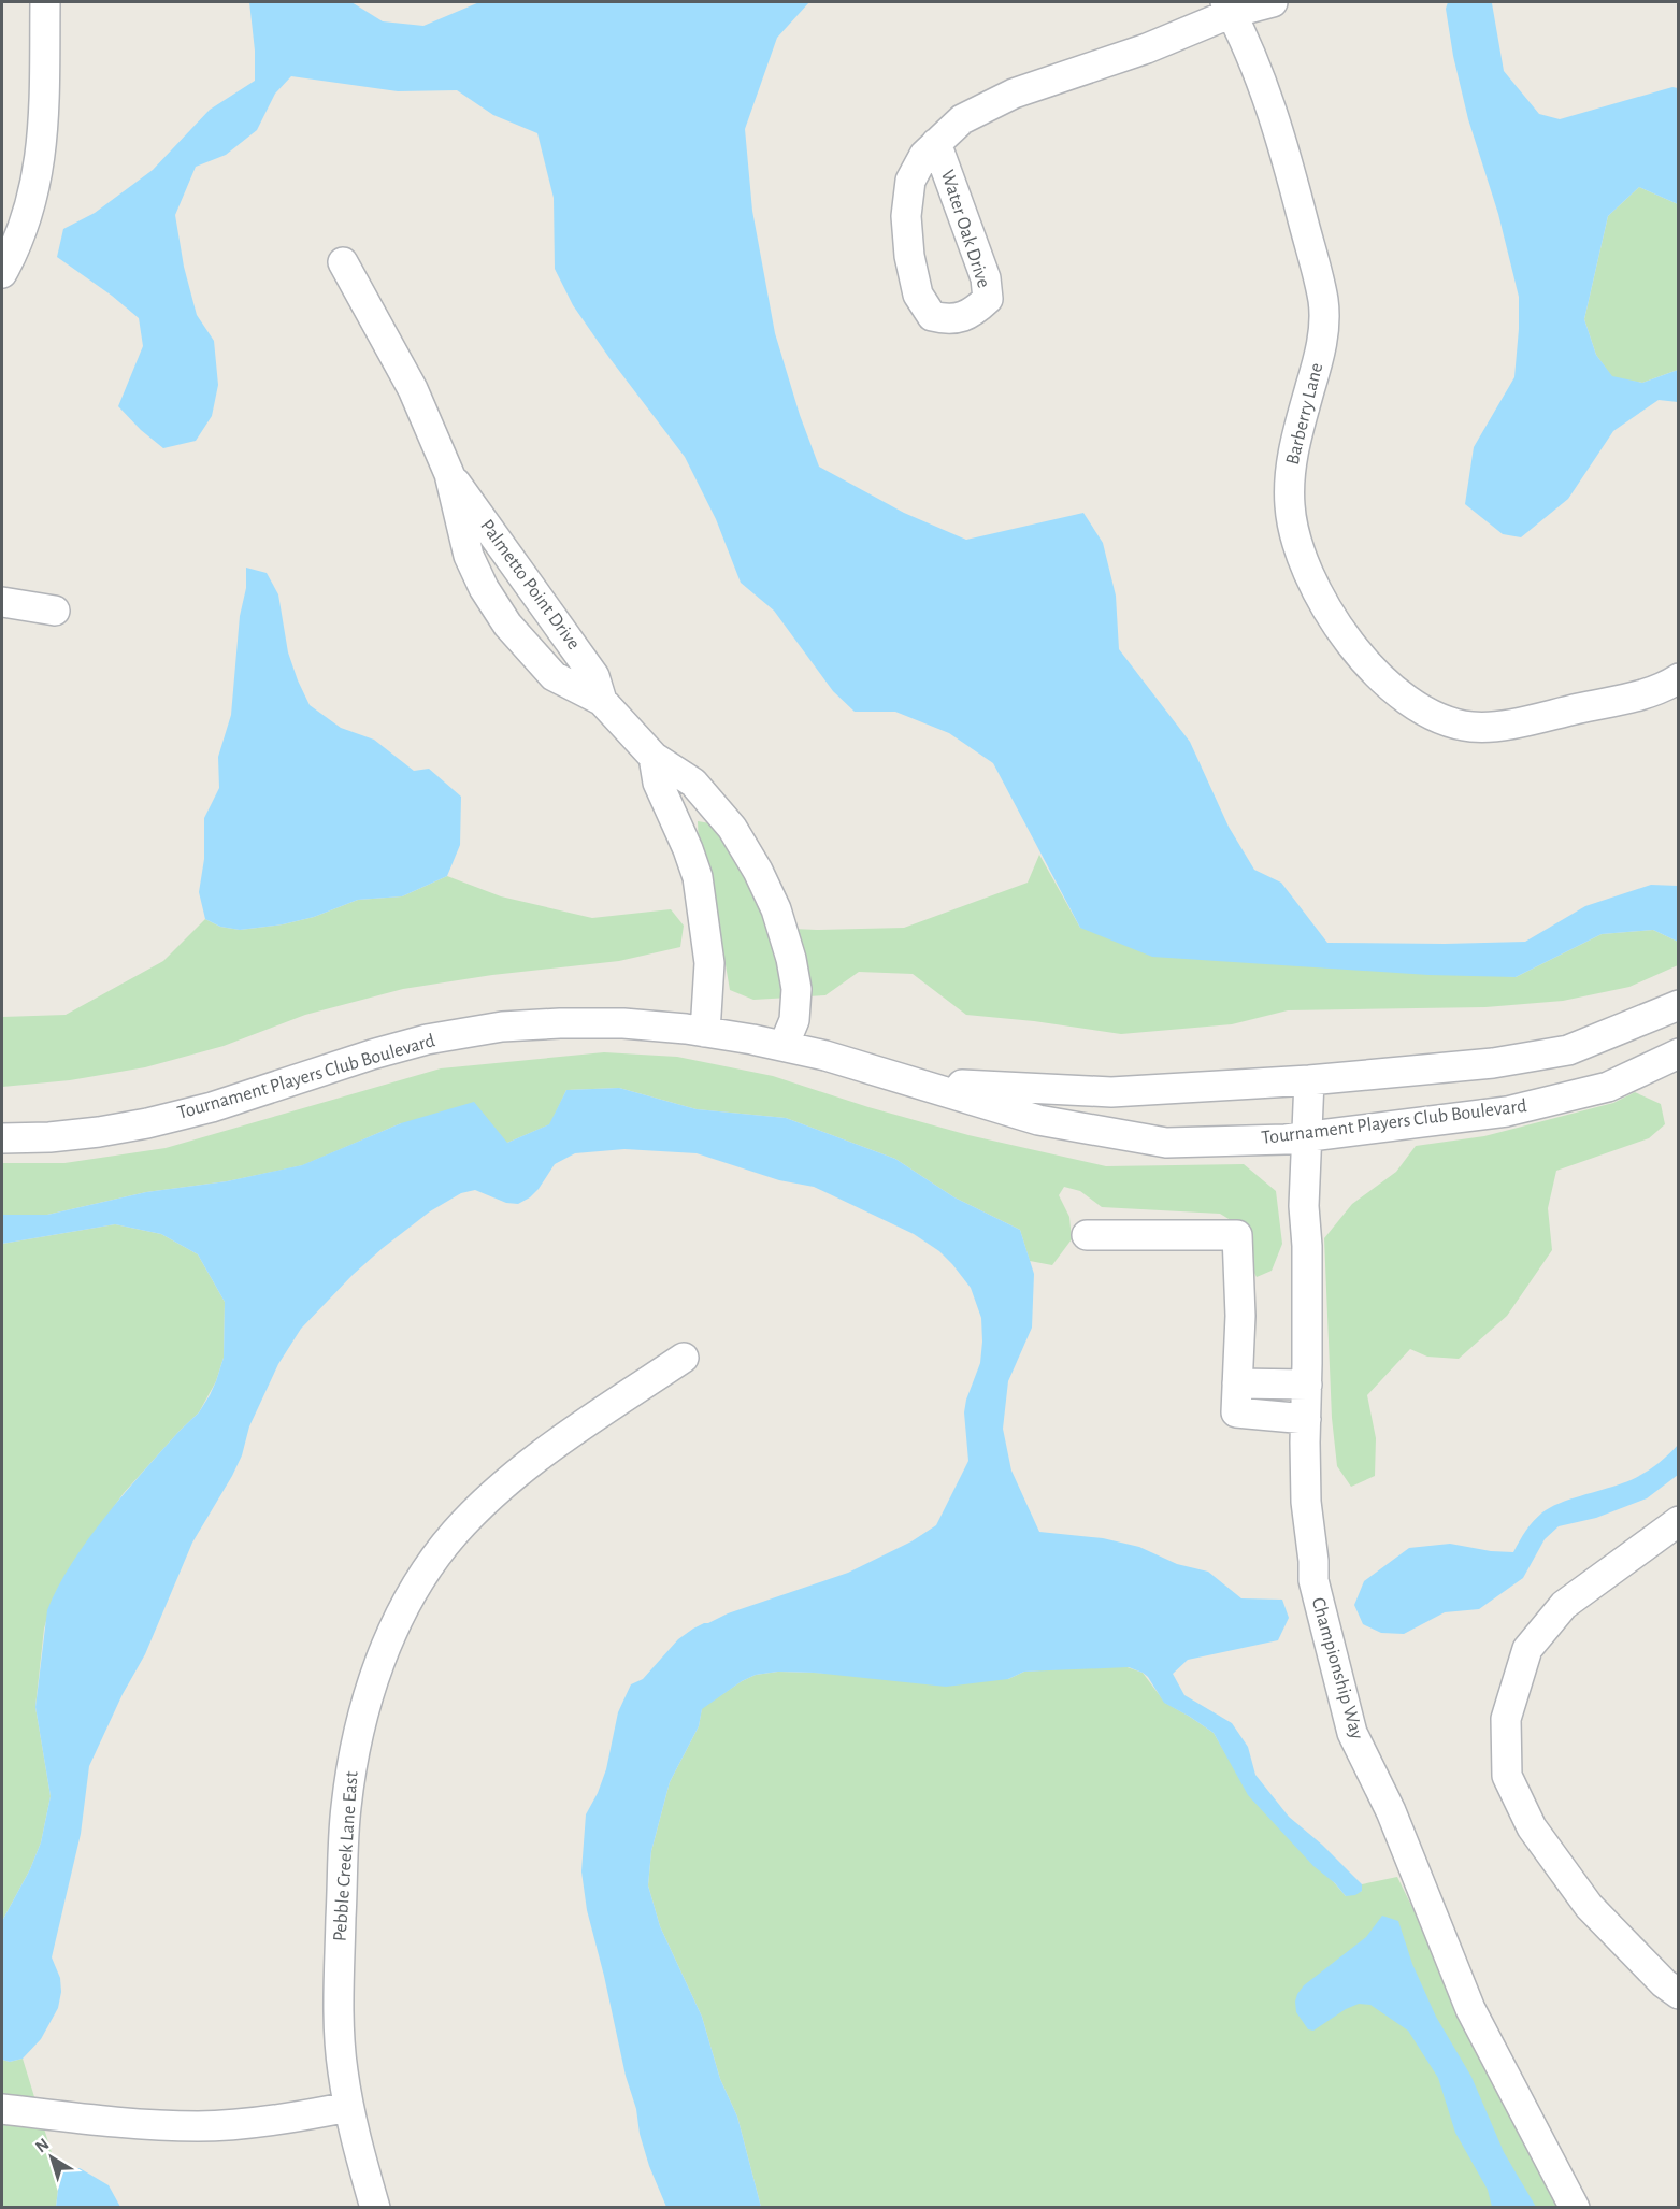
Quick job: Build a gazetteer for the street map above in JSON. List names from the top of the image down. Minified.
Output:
{"streets":{"street":["Water Oak Drive","Barberry Lane","Palmetto Point Drive","Tournament Players Club Boulevard","Championship Way","Pebble Creek Lane East"]},"crossings":[["Water Oak Drive","Barberry Lane"],["Palmetto Point Drive","Tournament Players Club Boulevard"],["Tournament Players Club Boulevard","Championship Way"]],"north":"top left"}
